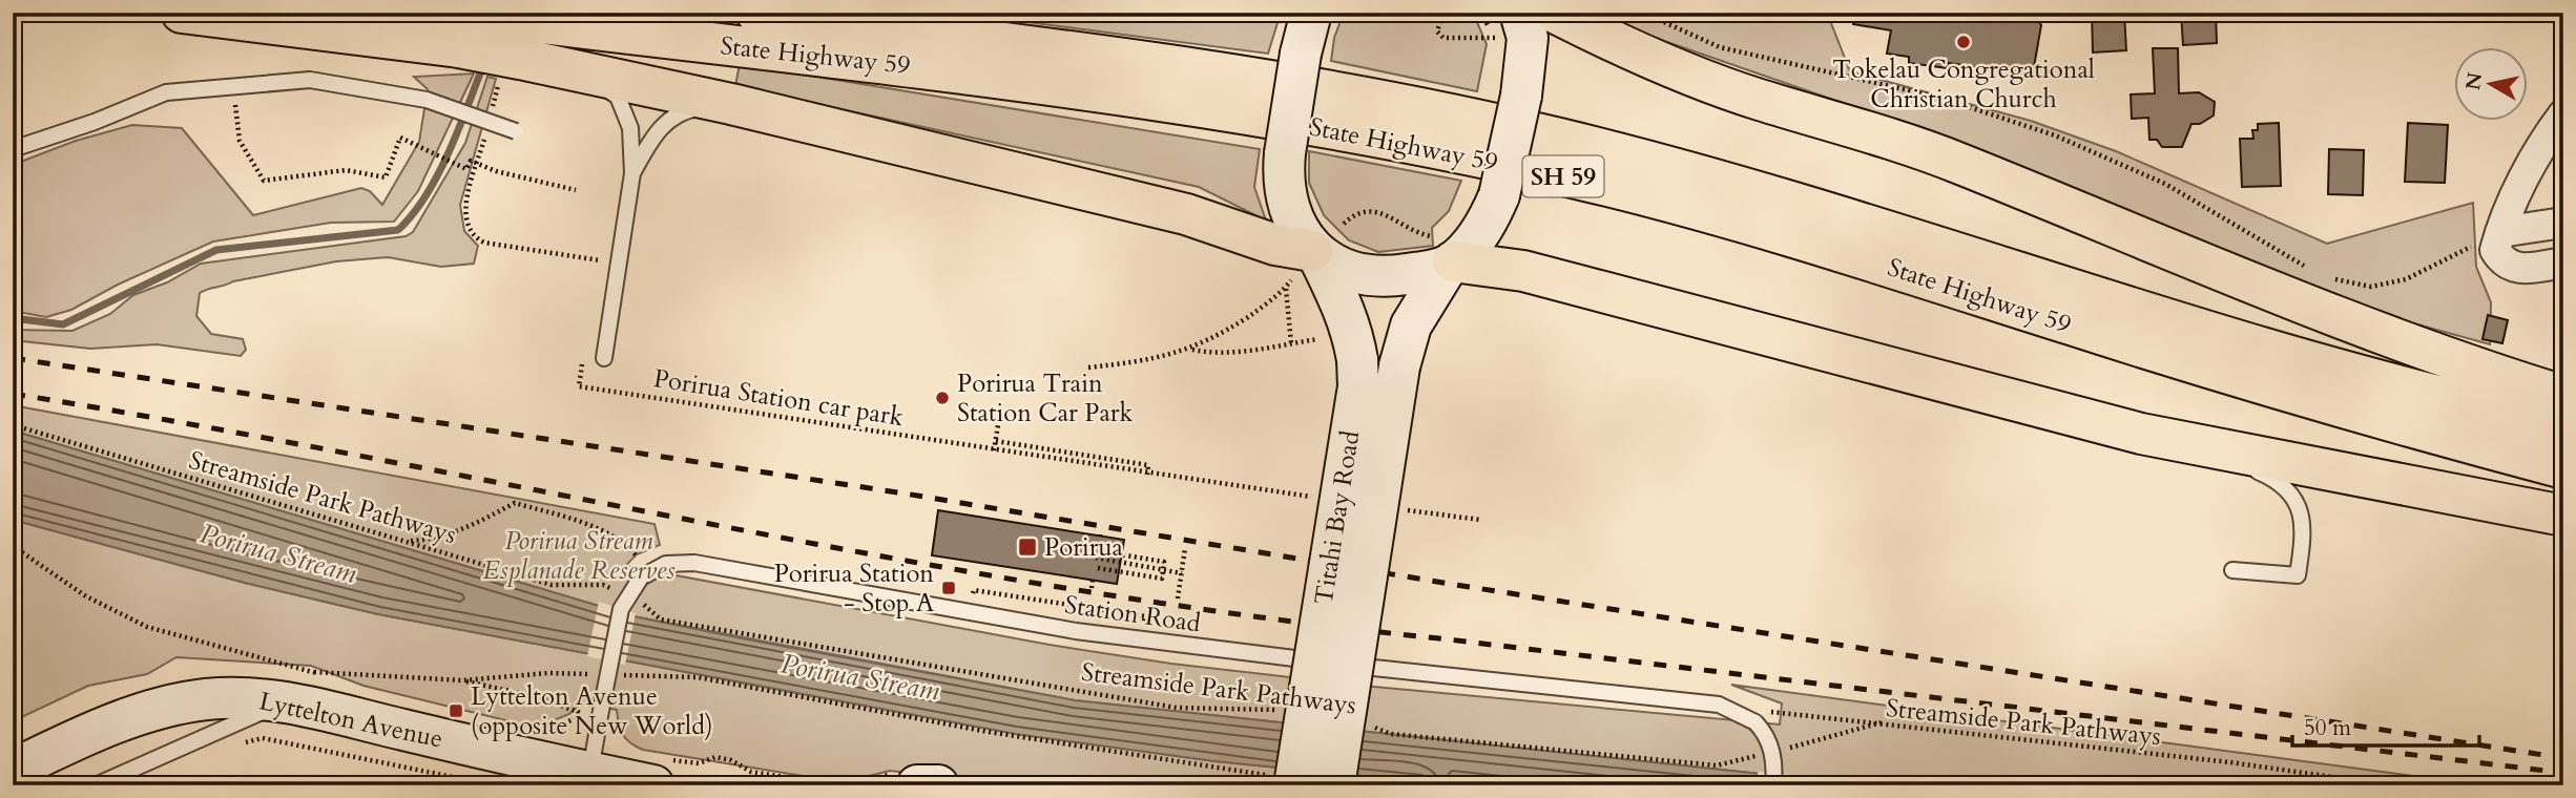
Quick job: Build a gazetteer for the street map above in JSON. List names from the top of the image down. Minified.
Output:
{"streets":{"main road":["State Highway 59","SH 59","Titahi Bay Road","Lyttelton Avenue"],"lane":["Station Road"],"path":["Porirua Station car park","Streamside Park Pathways"]},"crossings":[["Station Road","Lyttelton Avenue"]],"water":["Porirua Stream"],"parks":["Porirua Stream Esplanade Reserves"],"places":{"other":["Tokelau Congregational Christian Church","Porirua Train Station Car Park"],"transit":["Porirua","Porirua Station - Stop A","Lyttelton Avenue (opposite New World)"]},"scale_bar":"50 m","north":"left"}
